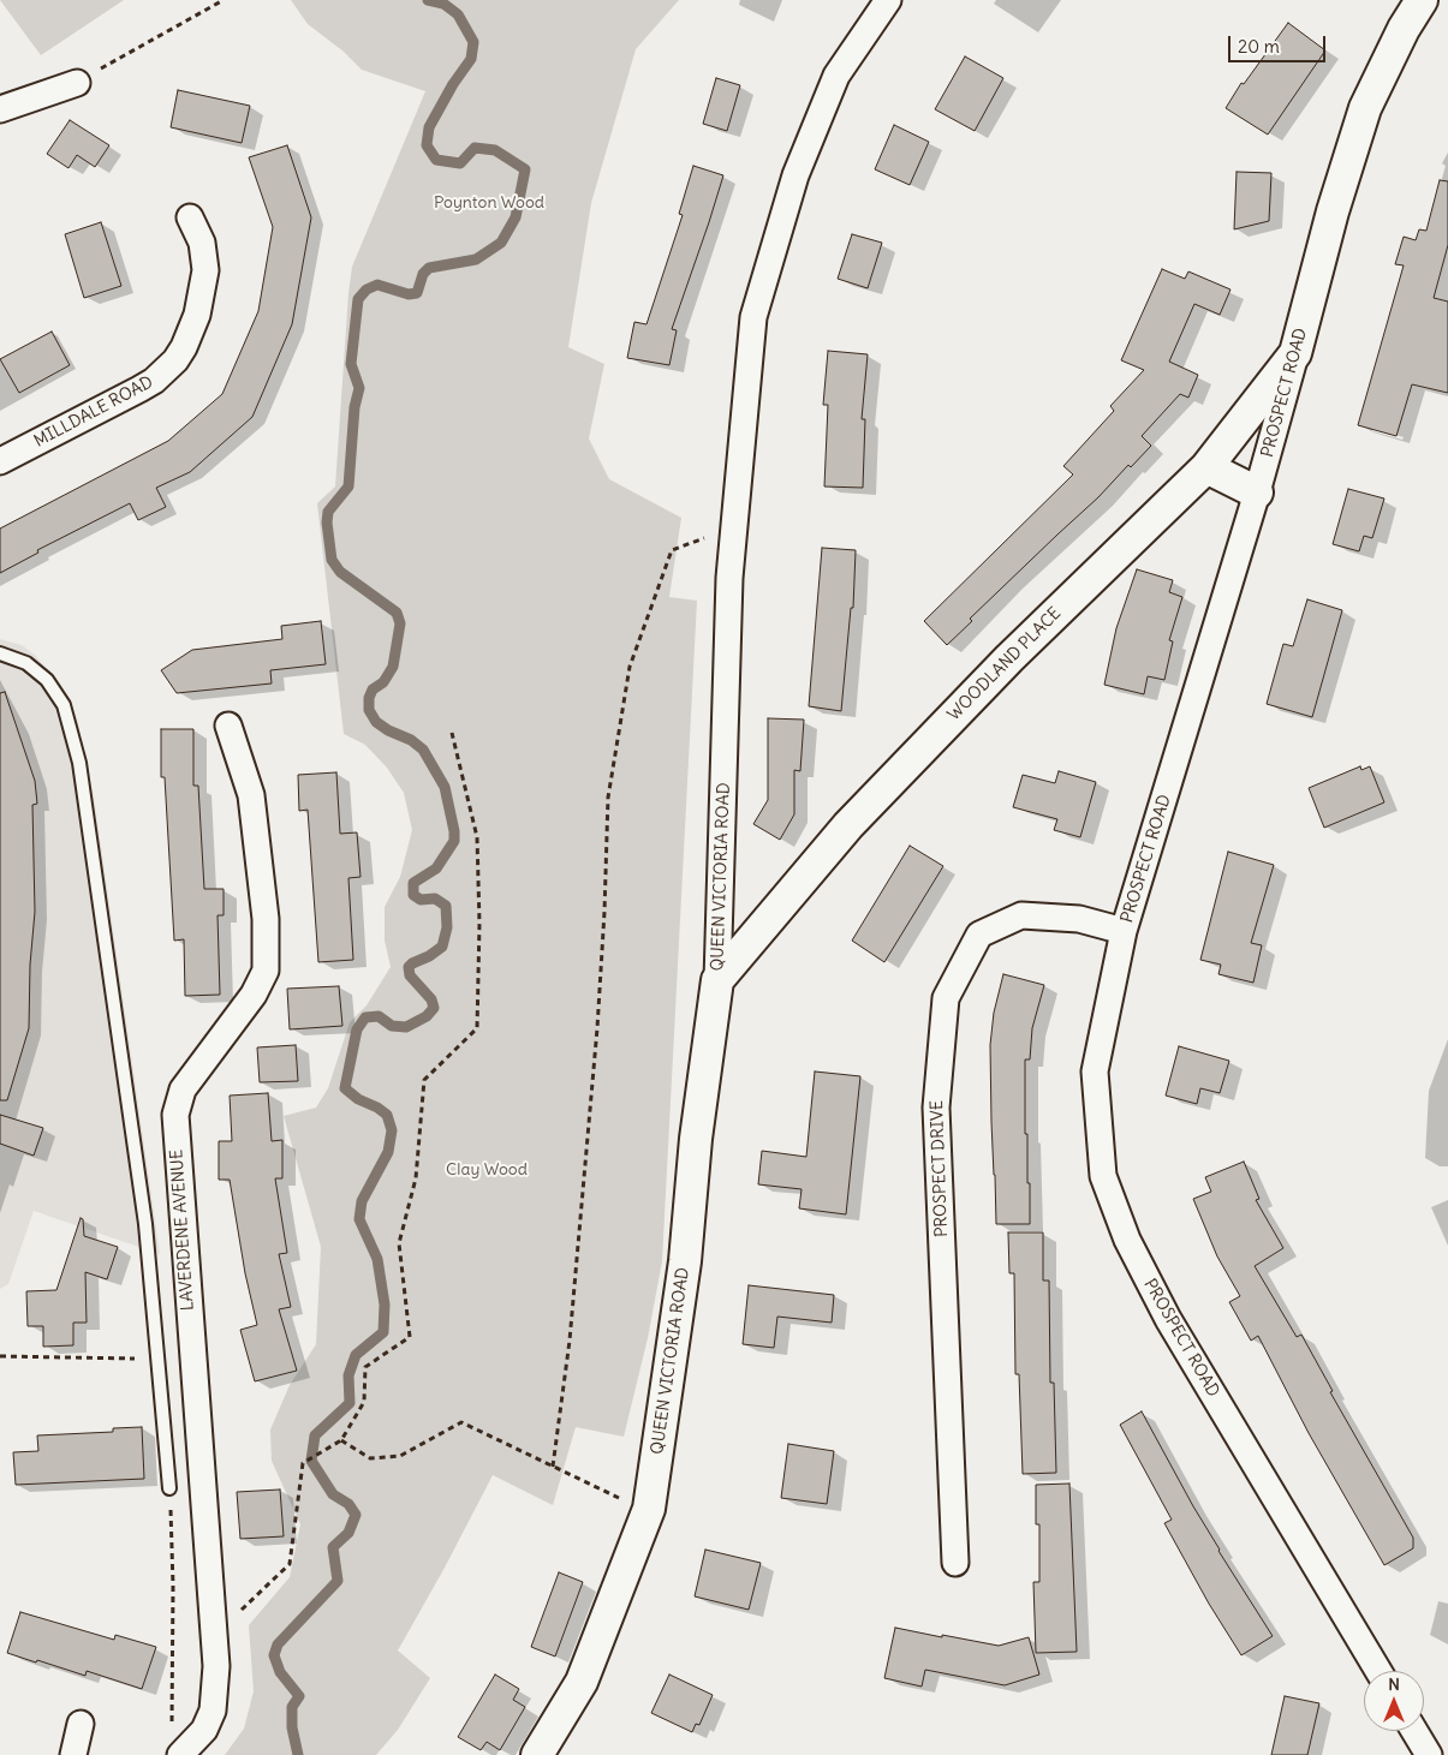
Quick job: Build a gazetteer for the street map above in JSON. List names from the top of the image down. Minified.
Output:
{"streets":{"street":["PROSPECT ROAD","MILLDALE ROAD","WOODLAND PLACE","QUEEN VICTORIA ROAD","PROSPECT DRIVE","LAVERDENE AVENUE"]},"crossings":[["PROSPECT ROAD","WOODLAND PLACE"],["PROSPECT ROAD","PROSPECT DRIVE"],["WOODLAND PLACE","QUEEN VICTORIA ROAD"]],"parks":["Poynton Wood","Clay Wood"],"scale_bar":"20 m","north":"top"}
